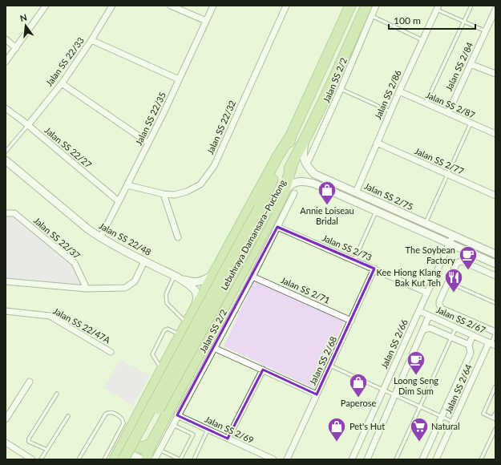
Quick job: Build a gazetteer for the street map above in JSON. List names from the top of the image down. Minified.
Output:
{"streets":{"highway":["Lebuhraya Damansara–Puchong"],"street":["Jalan SS 22/33","Jalan SS 2/84","Jalan SS 2/2","Jalan SS 2/86","Jalan SS 2/87","Jalan SS 22/35","Jalan SS 22/32","Jalan SS 22/27","Jalan SS 2/77","Jalan SS 2/75","Jalan SS 22/37","Jalan SS 22/48","Jalan SS 2/73","Jalan SS 2/71","Jalan SS 2/67","Jalan SS 22/47A","Jalan SS 2/66","Jalan SS 2/68","Jalan SS 2/64","Jalan SS 2/69"]},"crossings":[["Jalan SS 22/33","Jalan SS 22/27"],["Jalan SS 2/84","Jalan SS 2/87"],["Jalan SS 2/2","Jalan SS 2/73"],["Jalan SS 2/2","Jalan SS 2/71"],["Jalan SS 2/2","Jalan SS 2/69"],["Jalan SS 2/86","Jalan SS 2/87"],["Jalan SS 2/86","Jalan SS 2/77"],["Jalan SS 2/86","Jalan SS 2/75"],["Jalan SS 22/35","Jalan SS 22/32"],["Jalan SS 22/35","Jalan SS 22/27"],["Jalan SS 22/35","Jalan SS 22/48"],["Jalan SS 2/75","Lebuhraya Damansara–Puchong"],["Jalan SS 2/75","Jalan SS 2/66"],["Jalan SS 2/73","Jalan SS 2/66"],["Jalan SS 2/73","Jalan SS 2/68"],["Jalan SS 2/71","Jalan SS 2/68"],["Jalan SS 2/67","Jalan SS 2/66"],["Jalan SS 2/67","Jalan SS 2/64"]],"places":{"shop":["Annie Loiseau Bridal","Paperose","Pet's Hut"],"cafe":["The Soybean Factory","Loong Seng Dim Sum"],"restaurant":["Kee Hiong Klang Bak Kut Teh"],"supermarket":["Natural"]},"scale_bar":"100 m","north":"top"}
